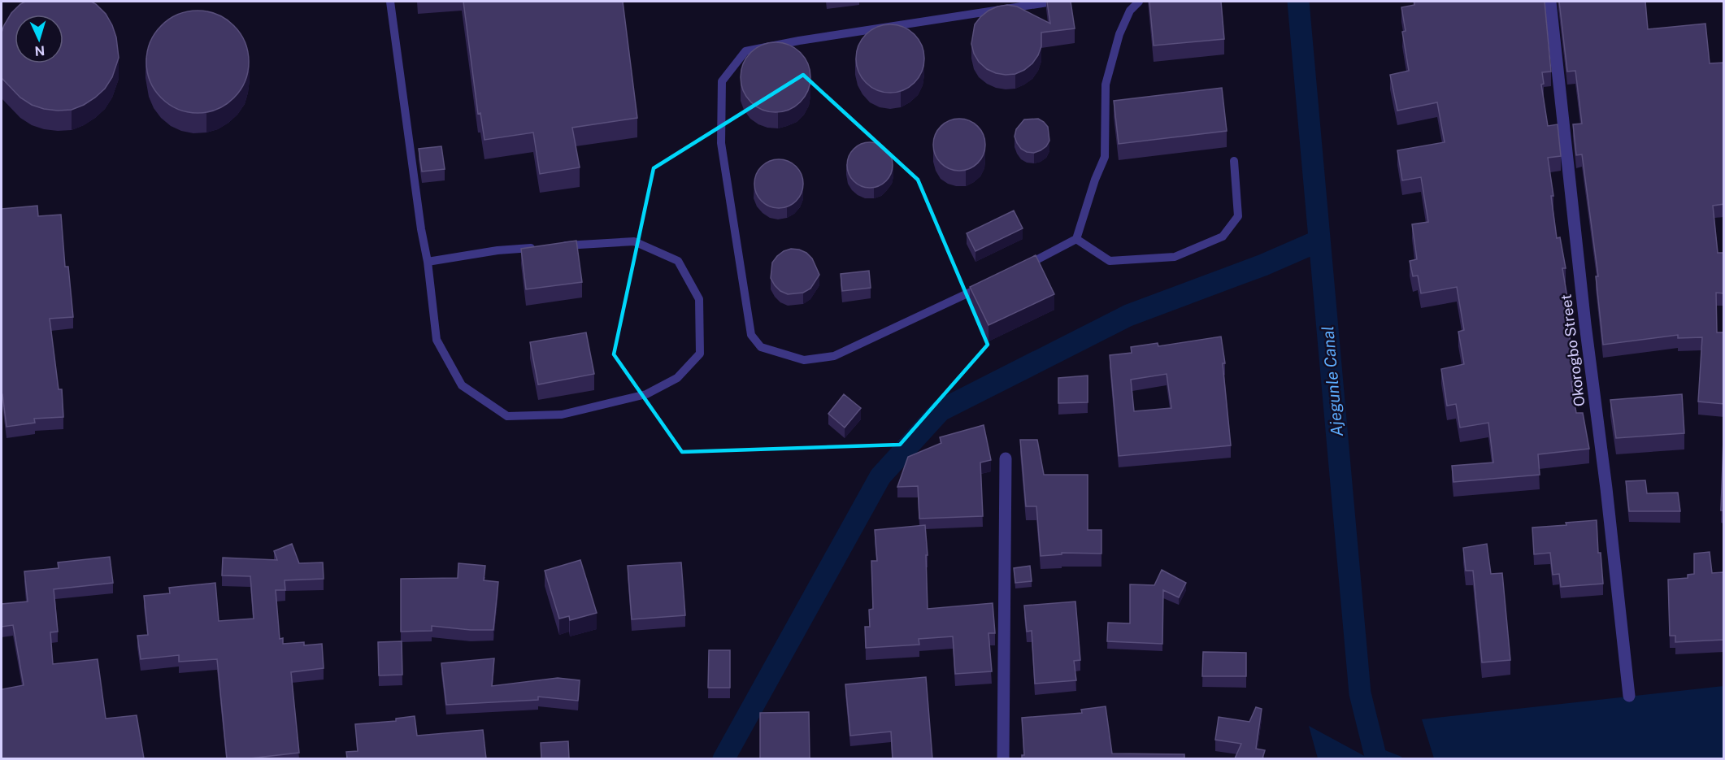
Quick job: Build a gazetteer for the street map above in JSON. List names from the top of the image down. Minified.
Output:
{"streets":{"street":["Okorogbo Street"]},"water":["Ajegunle Canal"],"north":"bottom"}
